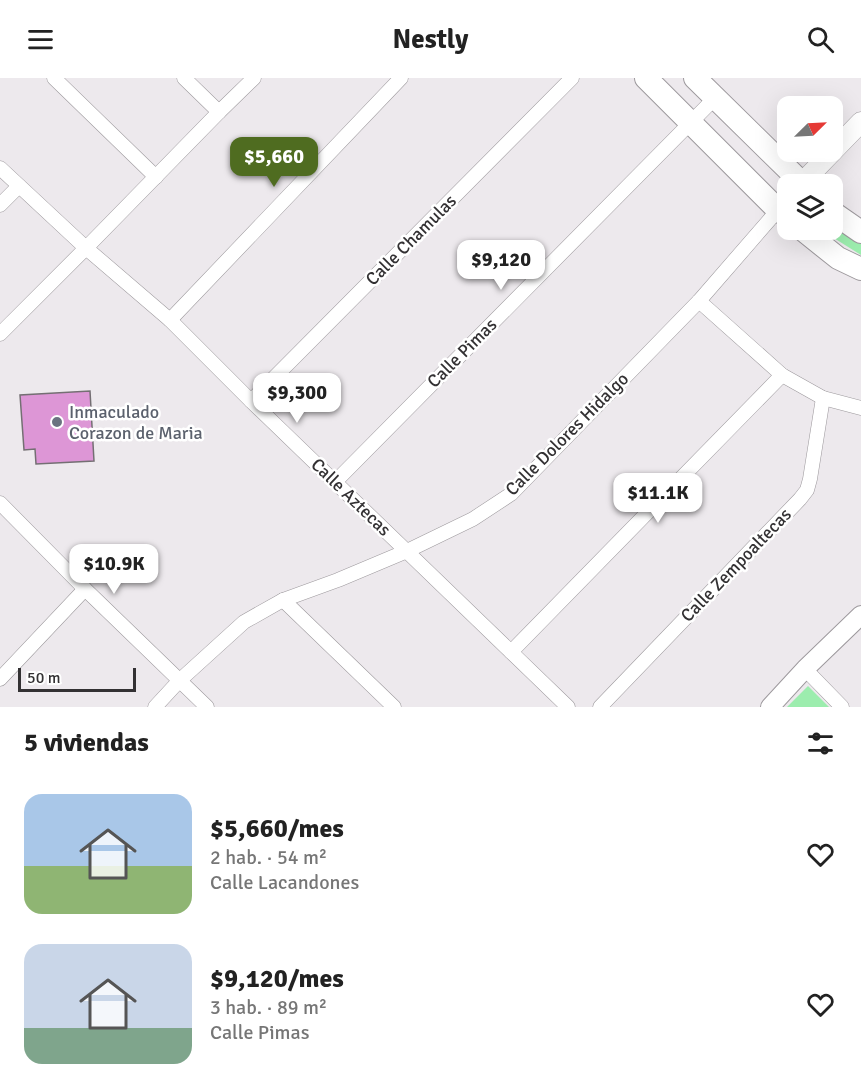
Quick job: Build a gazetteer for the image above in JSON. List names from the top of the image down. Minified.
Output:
{"streets":{"street":["Calle Chamulas","Calle Pimas","Calle Dolores Hidalgo","Calle Aztecas","Calle Zempoaltecas"]},"crossings":[["Calle Chamulas","Calle Aztecas"],["Calle Pimas","Calle Aztecas"],["Calle Dolores Hidalgo","Calle Aztecas"]],"places":["Inmaculado Corazon de Maria"],"scale_bar":"50 m","north":"top right","page":{"header":"Nestly","price":["$5,660","$9,120","$9,300","$11.1K","$10.9K"],"scale":"50 m","heading":"5 viviendas","list":[{"name":"$5,660/mes","note":"2 hab. · 54 m² · Calle Lacandones"},{"name":"$9,120/mes","note":"3 hab. · 89 m² · Calle Pimas"}]}}
